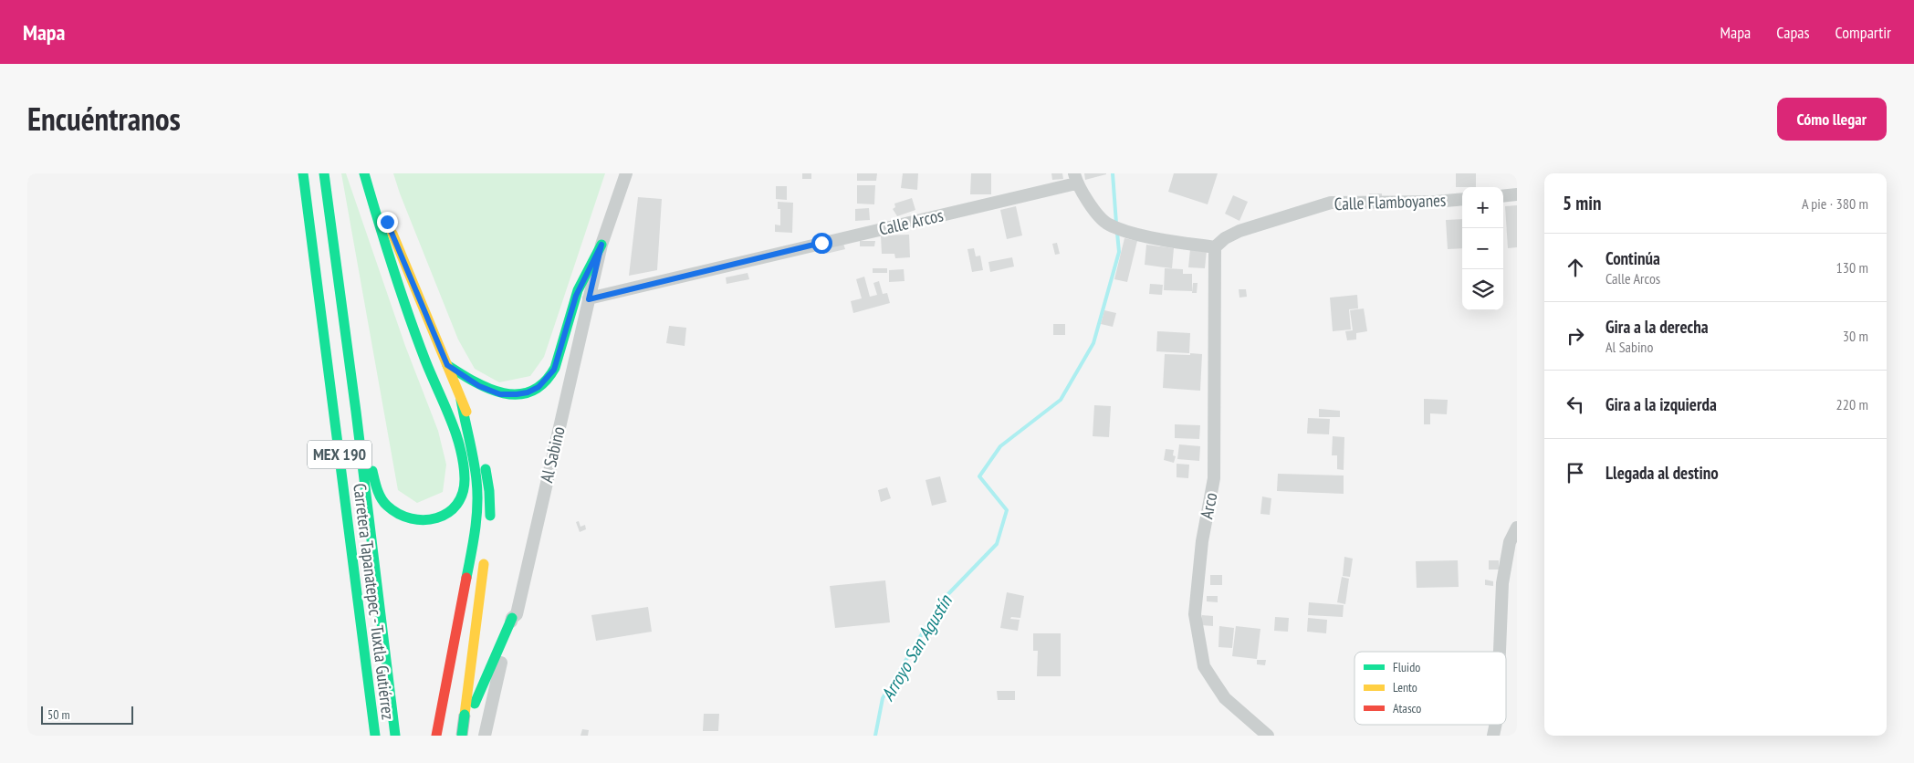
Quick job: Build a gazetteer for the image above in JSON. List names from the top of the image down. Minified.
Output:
{"streets":{"main road":["MEX 190","Carretera Tapanatepec - Tuxtla Gutiérrez"],"street":["Calle Flamboyanes","Calle Arcos","Al Sabino","Arco"]},"crossings":[["Calle Flamboyanes","Calle Arcos"],["Calle Flamboyanes","Arco"],["Calle Arcos","Al Sabino"],["Calle Arcos","Arco"]],"water":["Arroyo San Agustín"],"legend":["Fluido","Lento","Atasco"],"scale_bar":"50 m","page":{"header":"Mapa","nav":["Mapa","Capas","Compartir"],"title":"Encuéntranos","buttons":"Cómo llegar","heading":["5 min","A pie · 380 m"],"map_buttons":["+","−"],"list":[["Continúa","Calle Arcos","130 m"],["Gira a la derecha","Al Sabino","30 m"],["Gira a la izquierda","220 m"],"Llegada al destino"],"scale":"50 m"}}
